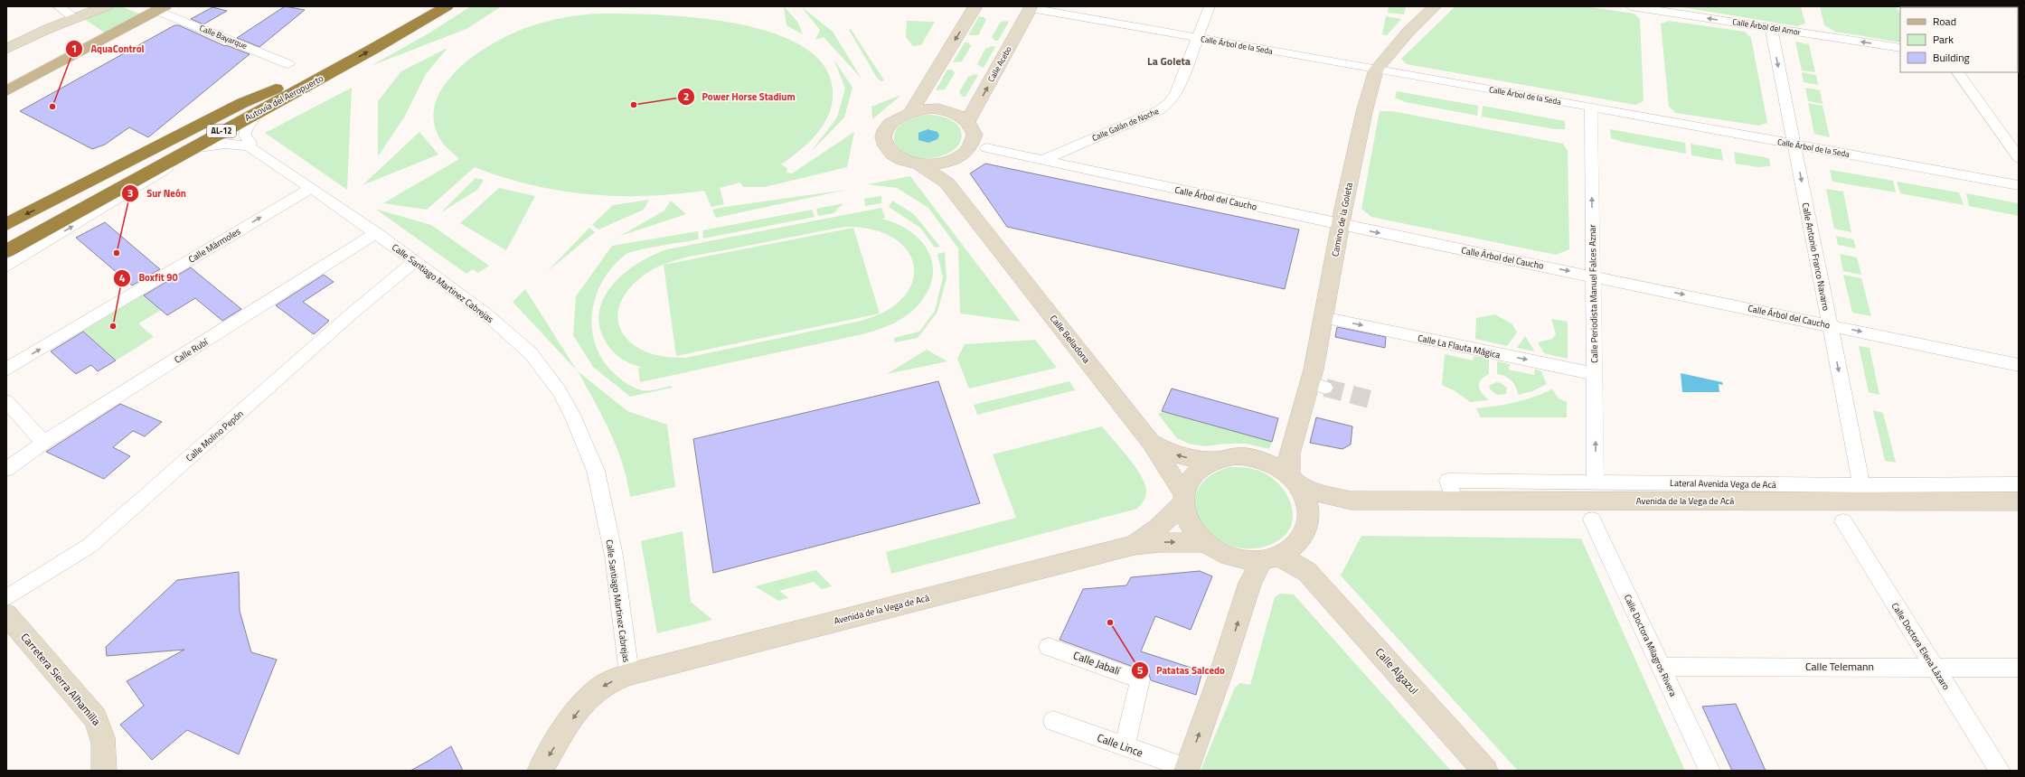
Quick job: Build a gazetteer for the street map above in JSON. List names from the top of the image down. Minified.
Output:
{"streets":{"highway":["Autovía del Aeropuerto","AL-12"],"street":["Calle Árbol del Amor","Calle Bayarque","Calle Árbol de la Seda","Calle Acebo","Calle Galán de Noche","Calle Árbol del Caucho","Camino de la Goleta","Calle Mármoles","Calle Antonio Franco Navarro","Calle Santiago Martinez Cabrejas","Calle Periodista Manuel Falces Aznar","Calle Belladona","Calle La Flauta Mágica","Calle Rubí","Calle Molino Pepón","Lateral Avenida Vega de Acá","Avenida de la Vega de Acá","Calle Doctora Milagros Rivera","Calle Doctora Elena Lázaro","Calle Jabalí","Calle Telemann","Calle Algazul","Carretera Sierra Alhamilla","Calle Lince"]},"crossings":[["Calle Árbol del Amor","Calle Antonio Franco Navarro"],["Calle Árbol de la Seda","Calle Acebo"],["Calle Árbol de la Seda","Calle Galán de Noche"],["Calle Árbol de la Seda","Camino de la Goleta"],["Calle Árbol de la Seda","Calle Antonio Franco Navarro"],["Calle Árbol de la Seda","Calle Periodista Manuel Falces Aznar"],["Calle Acebo","Calle Árbol del Caucho"],["Calle Acebo","Calle Belladona"],["Autovía del Aeropuerto","Calle Santiago Martinez Cabrejas"],["Calle Galán de Noche","Calle Árbol del Caucho"],["Calle Árbol del Caucho","Camino de la Goleta"],["Calle Árbol del Caucho","Calle Antonio Franco Navarro"],["Calle Árbol del Caucho","Calle Periodista Manuel Falces Aznar"],["Calle Árbol del Caucho","Calle Belladona"],["Camino de la Goleta","Calle Belladona"],["Camino de la Goleta","Calle La Flauta Mágica"],["Camino de la Goleta","Avenida de la Vega de Acá"],["Camino de la Goleta","Calle Algazul"],["Calle Mármoles","Calle Santiago Martinez Cabrejas"],["Calle Antonio Franco Navarro","Lateral Avenida Vega de Acá"],["Calle Santiago Martinez Cabrejas","Calle Rubí"],["Calle Santiago Martinez Cabrejas","Calle Molino Pepón"],["Calle Santiago Martinez Cabrejas","Avenida de la Vega de Acá"],["Calle Periodista Manuel Falces Aznar","Calle La Flauta Mágica"],["Calle Periodista Manuel Falces Aznar","Lateral Avenida Vega de Acá"],["Calle Belladona","Avenida de la Vega de Acá"],["Calle Belladona","Calle Algazul"],["Lateral Avenida Vega de Acá","Avenida de la Vega de Acá"],["Avenida de la Vega de Acá","Calle Algazul"],["Calle Doctora Milagros Rivera","Calle Telemann"],["Calle Doctora Elena Lázaro","Calle Telemann"],["Calle Jabalí","Calle Lince"]],"one_way":["Calle Árbol del Amor","Calle Árbol del Caucho","Calle Mármoles","Calle Antonio Franco Navarro","Calle Periodista Manuel Falces Aznar","Calle La Flauta Mágica"],"districts":["La Goleta"],"places":["Power Horse Stadium","AquaControl","Sur Neón","Boxfit 90","Patatas Salcedo"],"legend":["Road","Park","Building"]}
